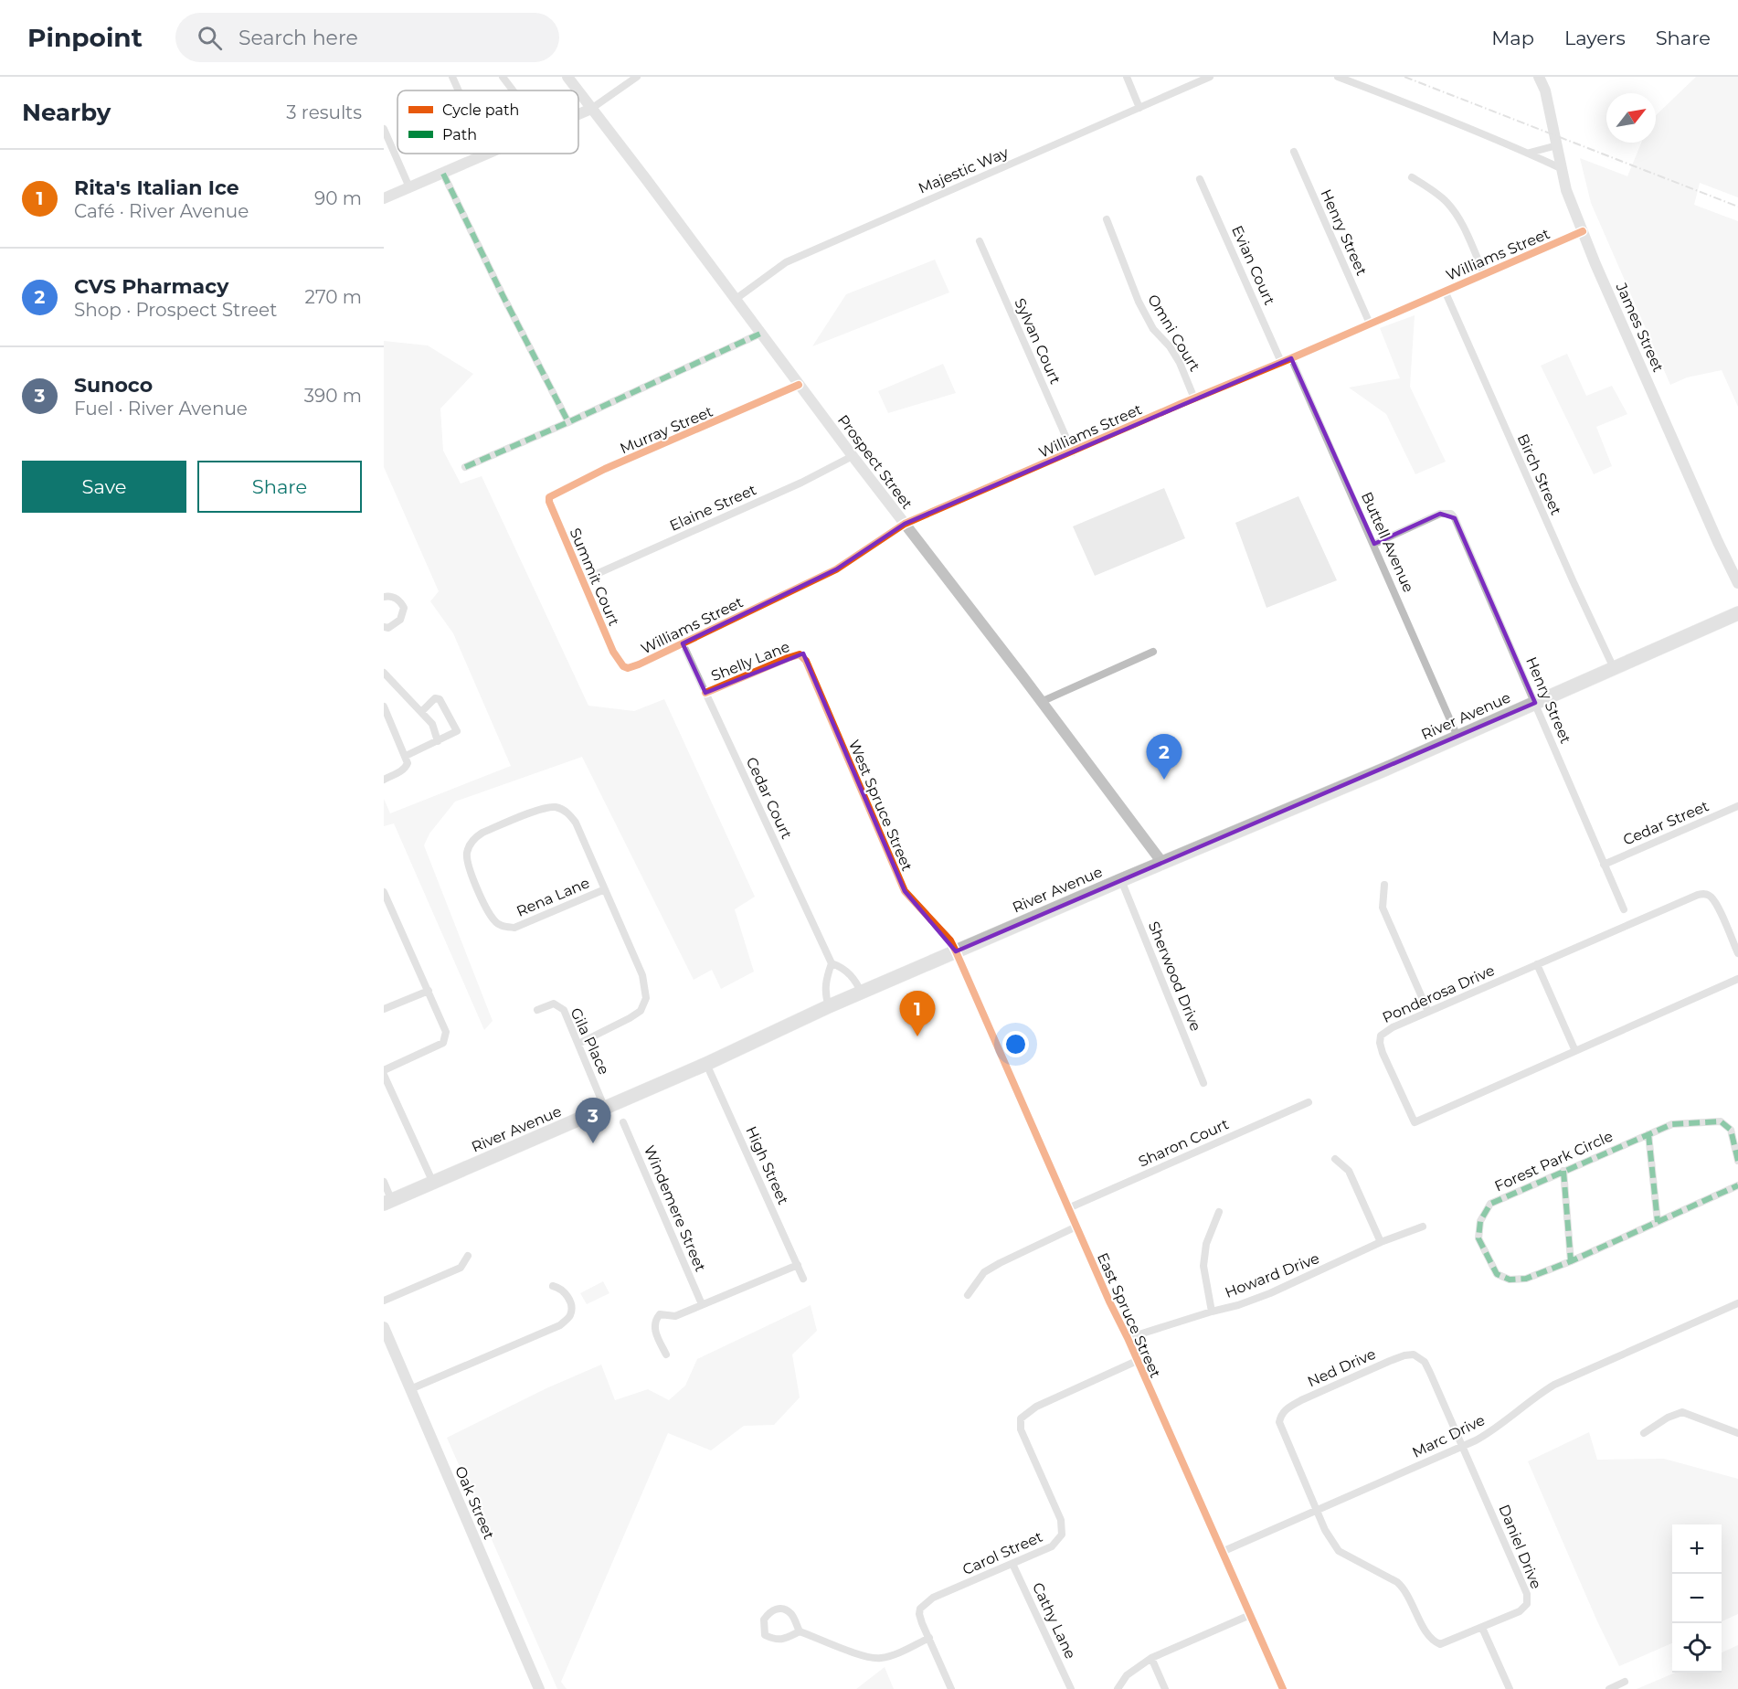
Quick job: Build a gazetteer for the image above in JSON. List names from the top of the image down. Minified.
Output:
{"streets":{"highway":["River Avenue"],"street":["Majestic Way","Henry Street","Williams Street","Evian Court","James Street","Omni Court","Sylvan Court","Murray Street","Prospect Street","Birch Street","Elaine Street","Buttell Avenue","Summit Court","Shelly Lane","Cedar Court","West Spruce Street","Cedar Street","Rena Lane","Sherwood Drive","Ponderosa Drive","Gila Place","Sharon Court","Forest Park Circle","High Street","Windemere Street","Howard Drive","East Spruce Street","Ned Drive","Marc Drive","Oak Street","Daniel Drive","Carol Street","Cathy Lane"]},"crossings":[["Majestic Way","Prospect Street"],["Henry Street","Williams Street"],["Henry Street","Buttell Avenue"],["Henry Street","River Avenue"],["Henry Street","Cedar Street"],["Williams Street","Evian Court"],["Williams Street","James Street"],["Williams Street","Omni Court"],["Williams Street","Sylvan Court"],["Williams Street","Prospect Street"],["Williams Street","Birch Street"],["Williams Street","Buttell Avenue"],["Williams Street","Summit Court"],["Williams Street","Cedar Court"],["Murray Street","Prospect Street"],["Murray Street","Summit Court"],["Prospect Street","Elaine Street"],["Prospect Street","River Avenue"],["Birch Street","River Avenue"],["Elaine Street","Summit Court"],["Buttell Avenue","River Avenue"],["Shelly Lane","Cedar Court"],["Shelly Lane","West Spruce Street"],["River Avenue","West Spruce Street"],["River Avenue","Sherwood Drive"],["River Avenue","Gila Place"],["River Avenue","High Street"],["River Avenue","East Spruce Street"],["West Spruce Street","East Spruce Street"],["Rena Lane","Gila Place"],["Sharon Court","East Spruce Street"],["Howard Drive","East Spruce Street"],["East Spruce Street","Marc Drive"],["East Spruce Street","Carol Street"],["Ned Drive","Marc Drive"],["Ned Drive","Daniel Drive"],["Marc Drive","Daniel Drive"],["Carol Street","Cathy Lane"]],"legend":["Cycle path","Path"],"north":"top right","page":{"header":"Pinpoint","search":"Search here","nav":["Map","Layers","Share"],"heading":["Nearby","3 results"],"list":[{"mark":"1","name":"Rita's Italian Ice","note":"Café · River Avenue","value":"90 m"},{"mark":"2","name":"CVS Pharmacy","note":"Shop · Prospect Street","value":"270 m"},{"mark":"3","name":"Sunoco","note":"Fuel · River Avenue","value":"390 m"}],"buttons":["Save","Share"],"pins":["2","1","3"],"map_buttons":["+","−"]}}
